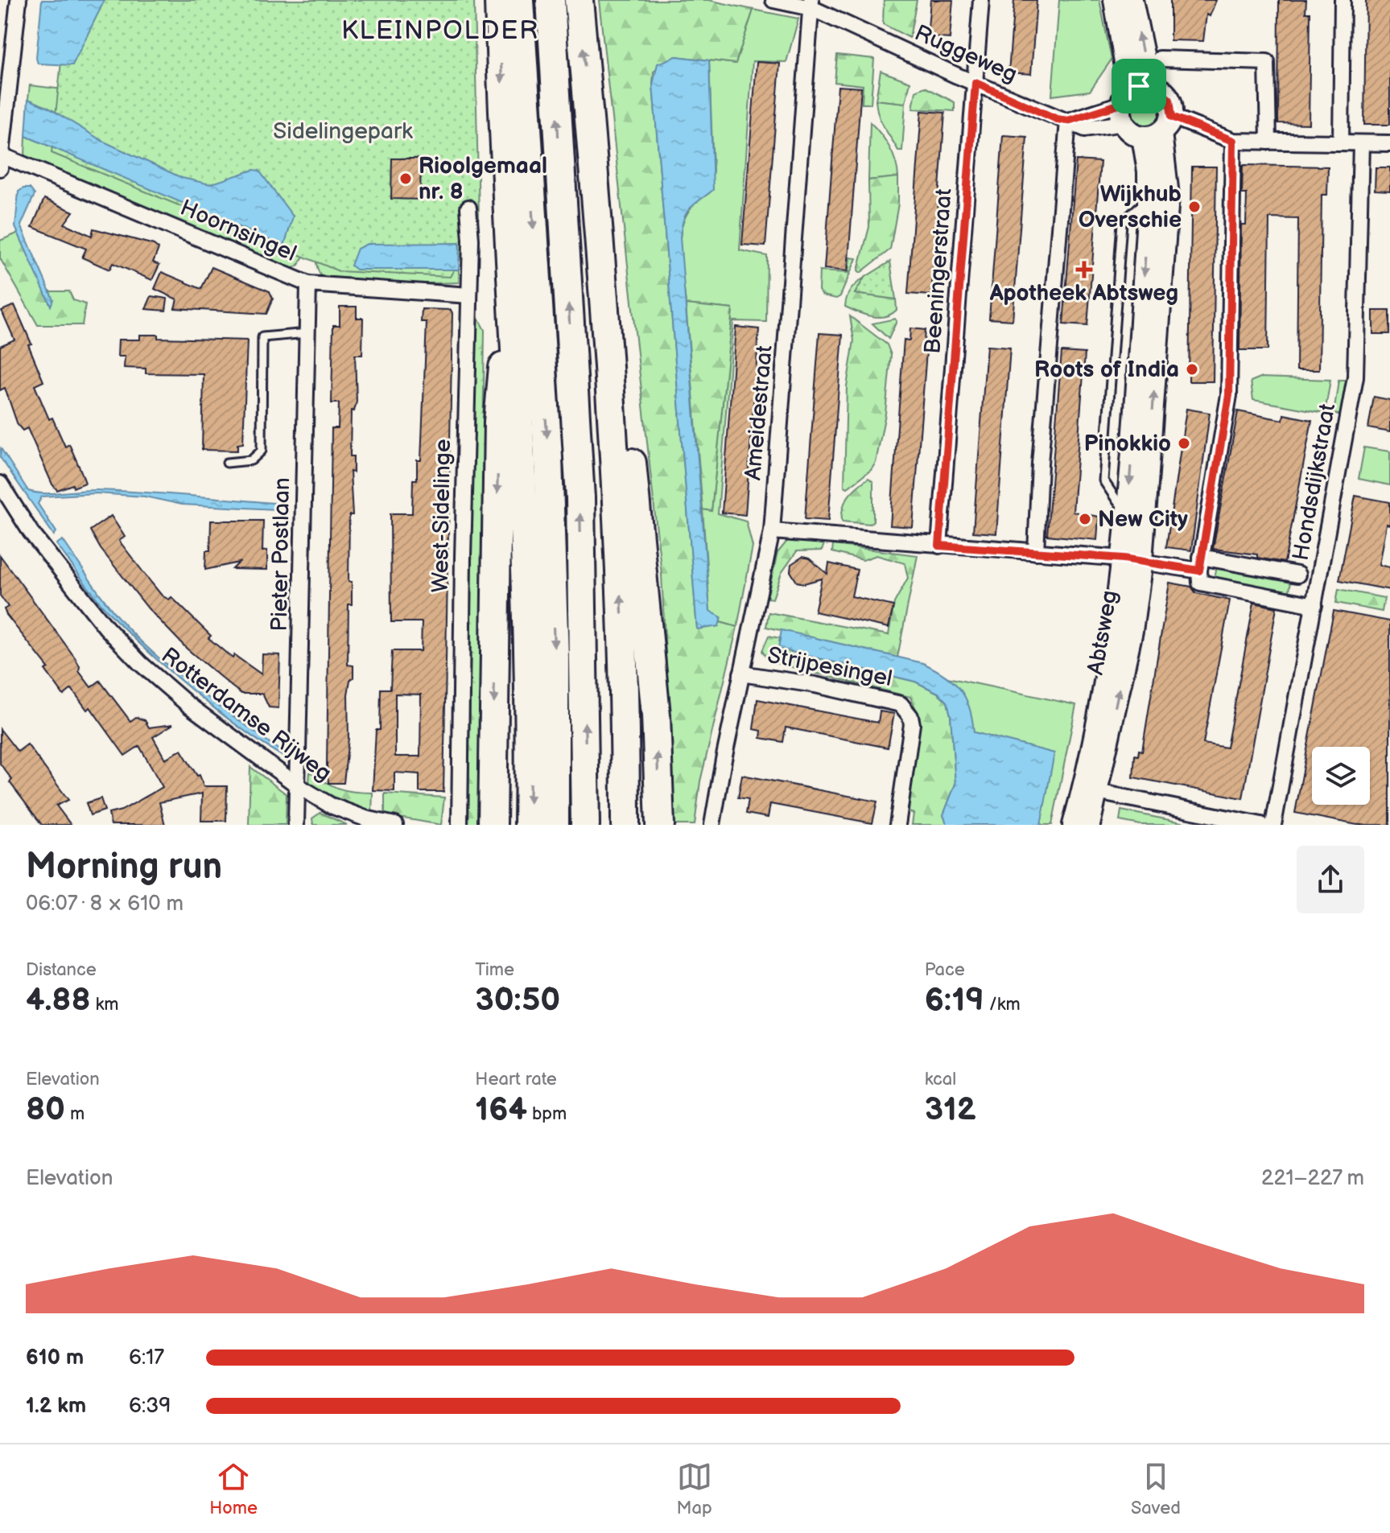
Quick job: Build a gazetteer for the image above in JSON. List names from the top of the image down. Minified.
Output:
{"streets":{"street":["Ruggeweg","Hoornsingel","Beeningerstraat","Ameidestraat","Hondsdijkstraat","West-Sidelinge","Pieter Postlaan","Abtsweg","Strijpesingel","Rotterdamse Rijweg"]},"crossings":[["Ruggeweg","Beeningerstraat"],["Ruggeweg","Ameidestraat"],["Hoornsingel","West-Sidelinge"],["Hoornsingel","Pieter Postlaan"],["Ameidestraat","Strijpesingel"],["Pieter Postlaan","Rotterdamse Rijweg"]],"districts":["KLEINPOLDER"],"parks":["Sidelingepark"],"places":{"other":["Rioolgemaal nr. 8","Wijkhub Overschie","Roots of India","Pinokkio","New City"],"health":["Apotheek Abtsweg"]},"page":{"heading":["Morning run","06:07 · 8 × 610 m"],"stats":[["Distance","4.88 km"],["Time","30:50"],["Pace","6:19 /km"],["Elevation","80 m"],["Heart rate","164 bpm"],["kcal","312"]],"chart":["Elevation","221–227 m"],"list":[{"name":"610 m","note":"6:17"},{"name":"1.2 km","note":"6:39"}],"tabs":["Home","Map","Saved"]}}
